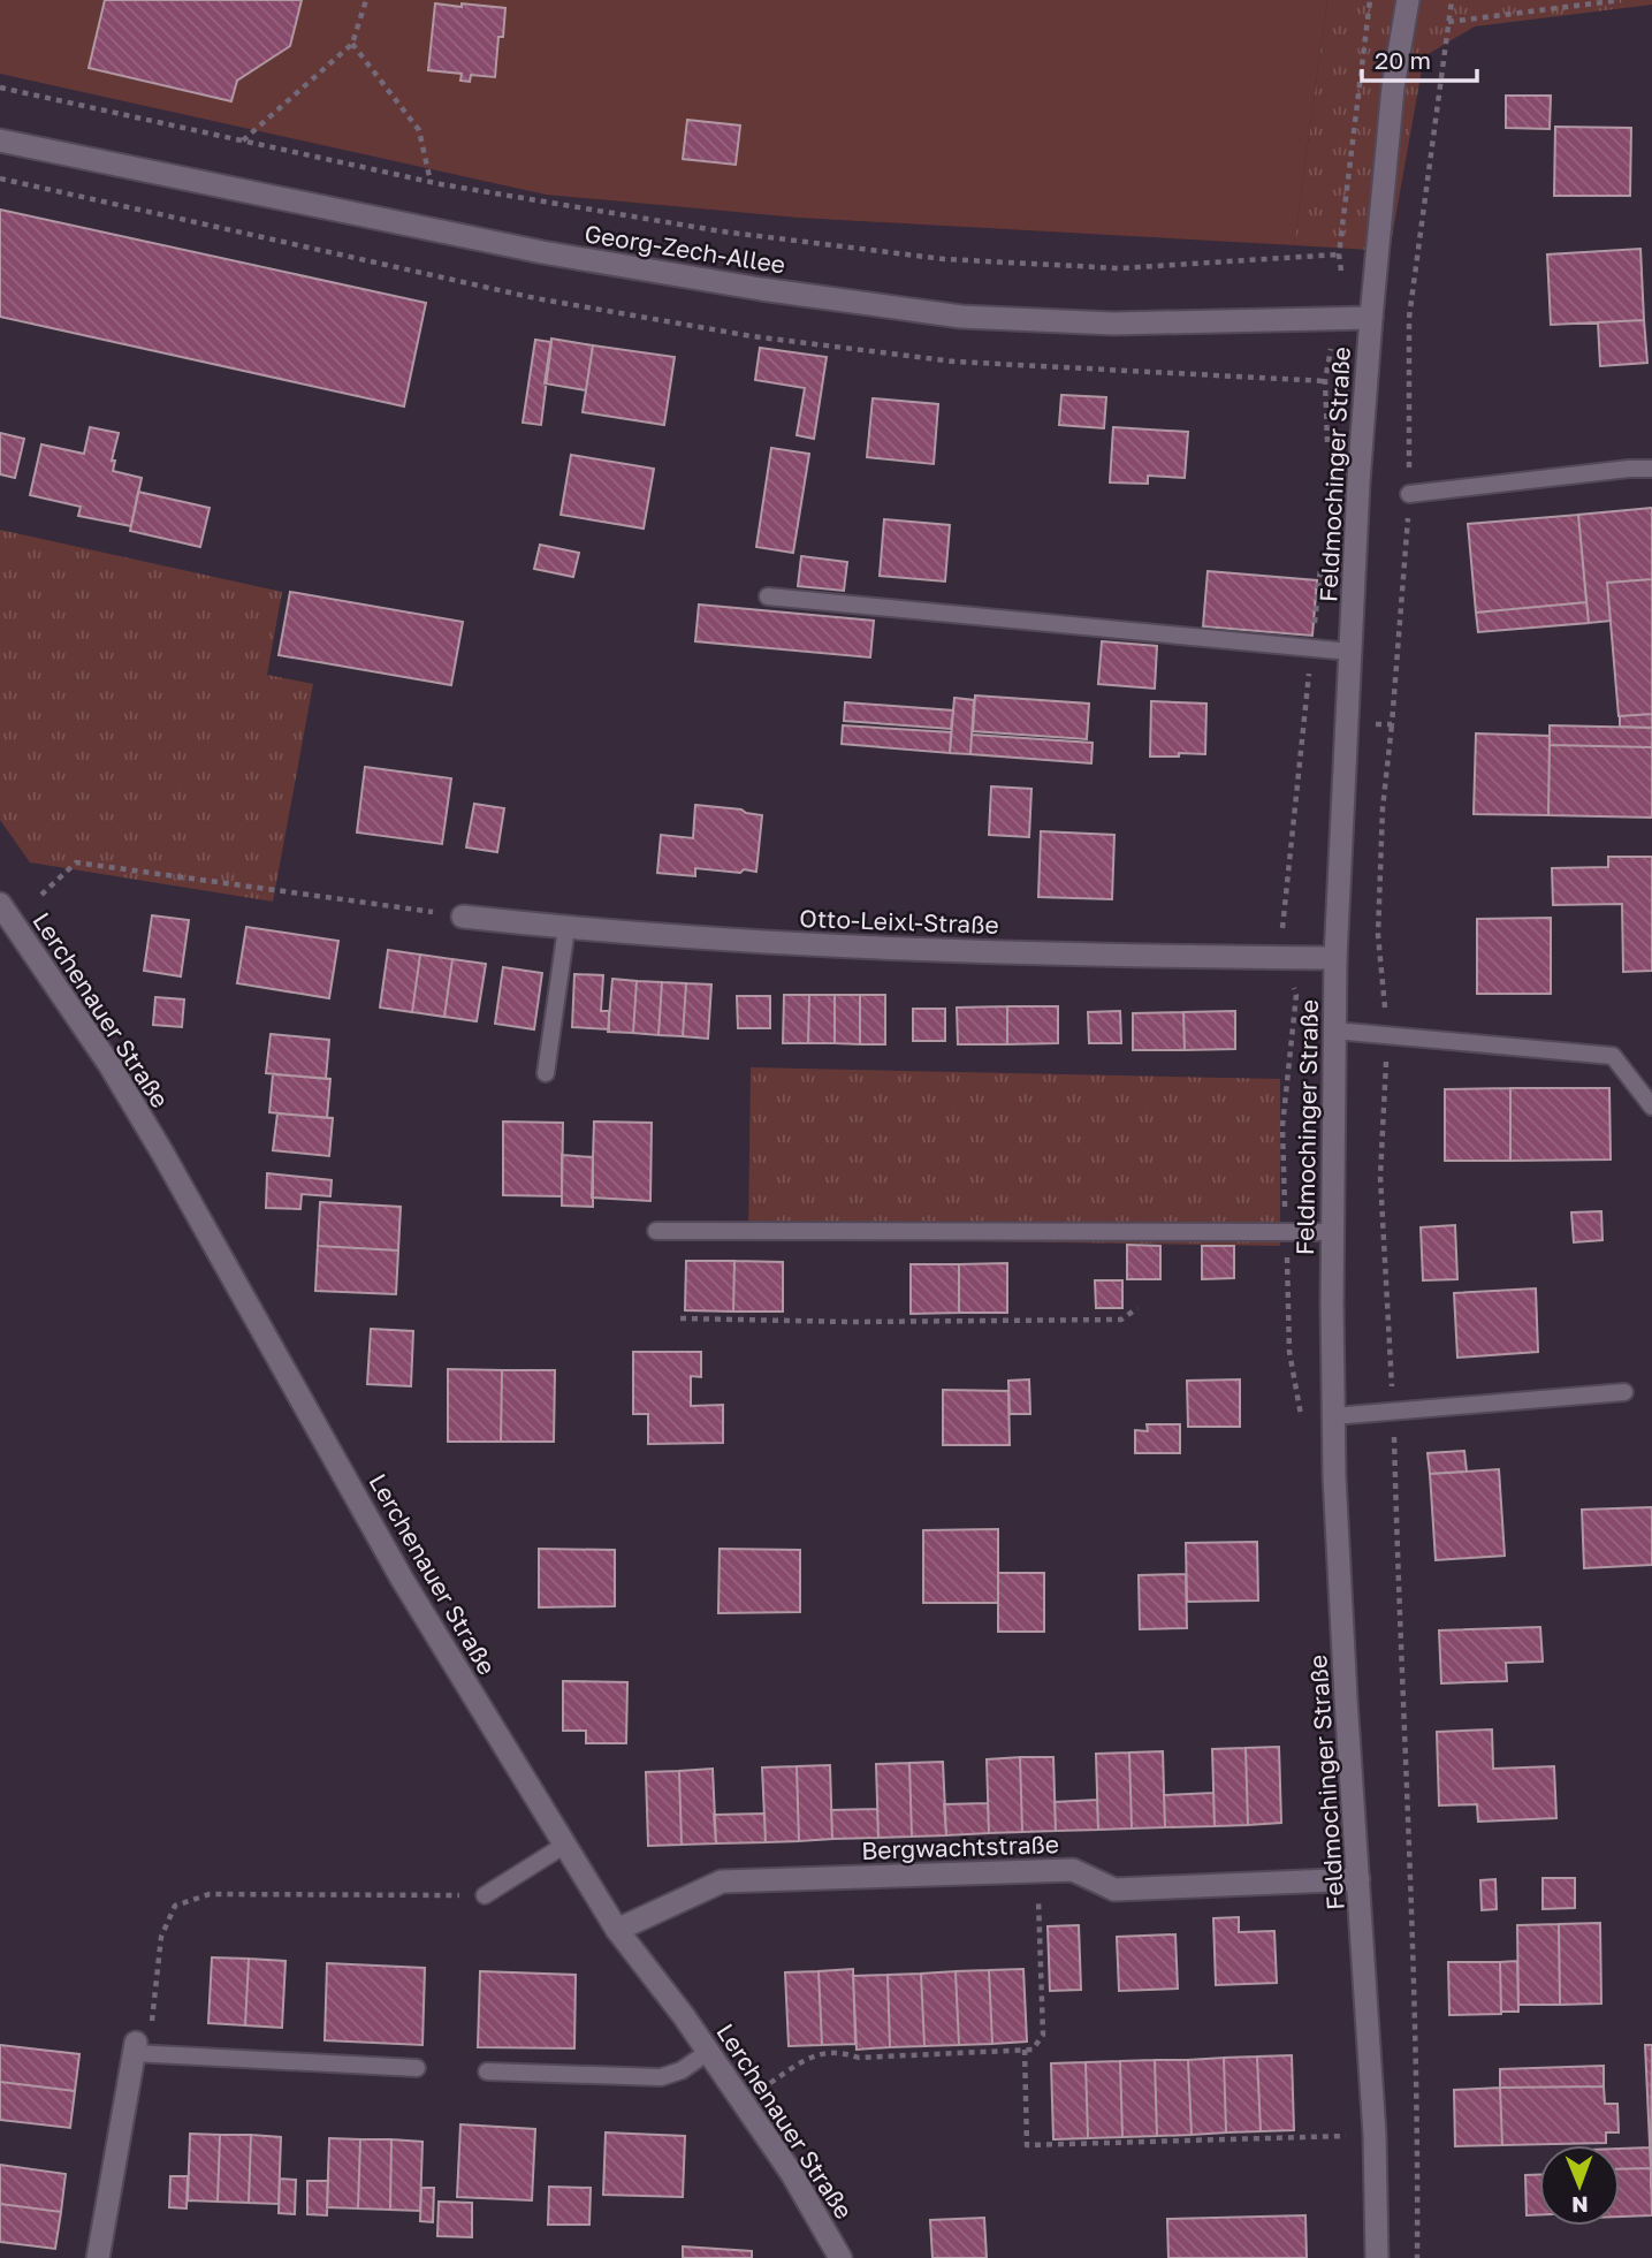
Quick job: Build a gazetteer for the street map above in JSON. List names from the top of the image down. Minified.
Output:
{"streets":{"main road":["Georg-Zech-Allee","Feldmochinger Straße","Otto-Leixl-Straße","Lerchenauer Straße","Bergwachtstraße"]},"crossings":[["Georg-Zech-Allee","Feldmochinger Straße"],["Feldmochinger Straße","Otto-Leixl-Straße"],["Feldmochinger Straße","Bergwachtstraße"],["Lerchenauer Straße","Bergwachtstraße"]],"scale_bar":"20 m","north":"bottom"}
